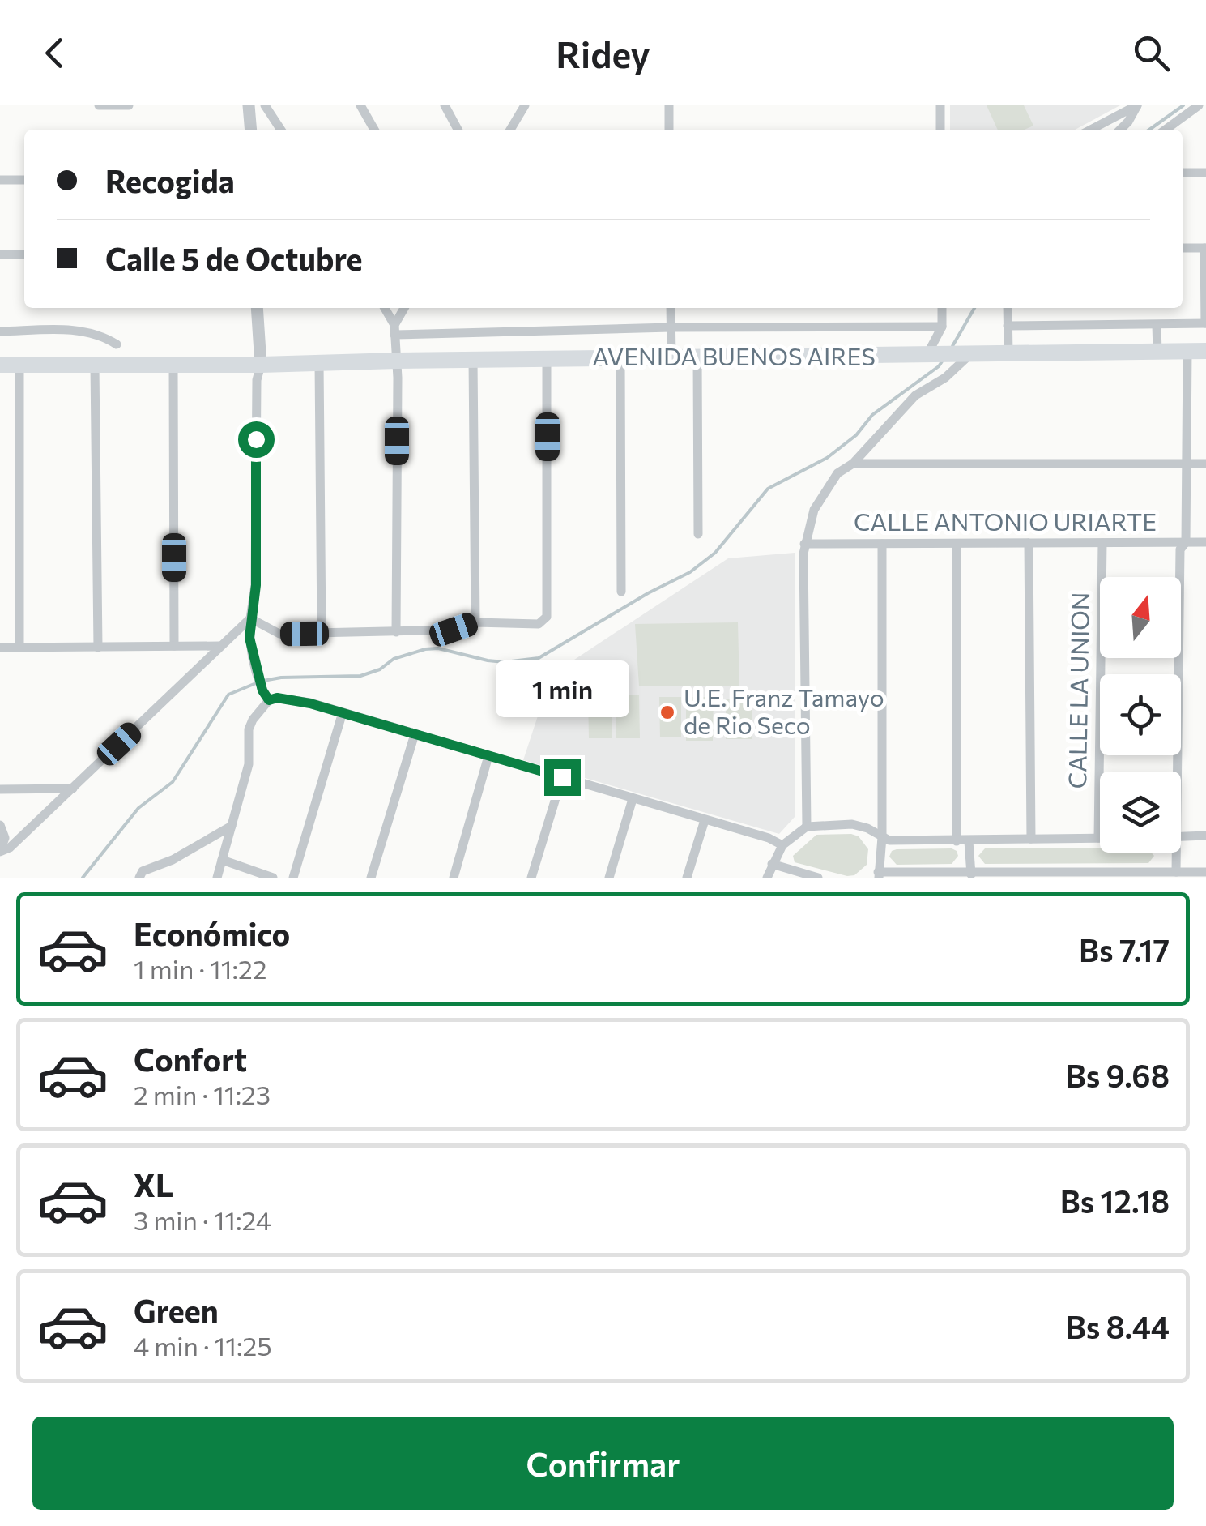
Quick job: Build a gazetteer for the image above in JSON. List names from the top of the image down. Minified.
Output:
{"streets":{"highway":["AVENIDA BUENOS AIRES"],"street":["CALLE ANTONIO URIARTE","CALLE LA UNION"]},"crossings":[["CALLE ANTONIO URIARTE","CALLE LA UNION"]],"places":["U.E. Franz Tamayo de Rio Seco"],"north":"top","page":{"header":"Ridey","banner":["Recogida","Calle 5 de Octubre"],"bubble":"1 min","list":[{"name":"Económico","note":"1 min · 11:22","value":"Bs 7.17"},{"name":"Confort","note":"2 min · 11:23","value":"Bs 9.68"},{"name":"XL","note":"3 min · 11:24","value":"Bs 12.18"},{"name":"Green","note":"4 min · 11:25","value":"Bs 8.44"}],"buttons":"Confirmar"}}
